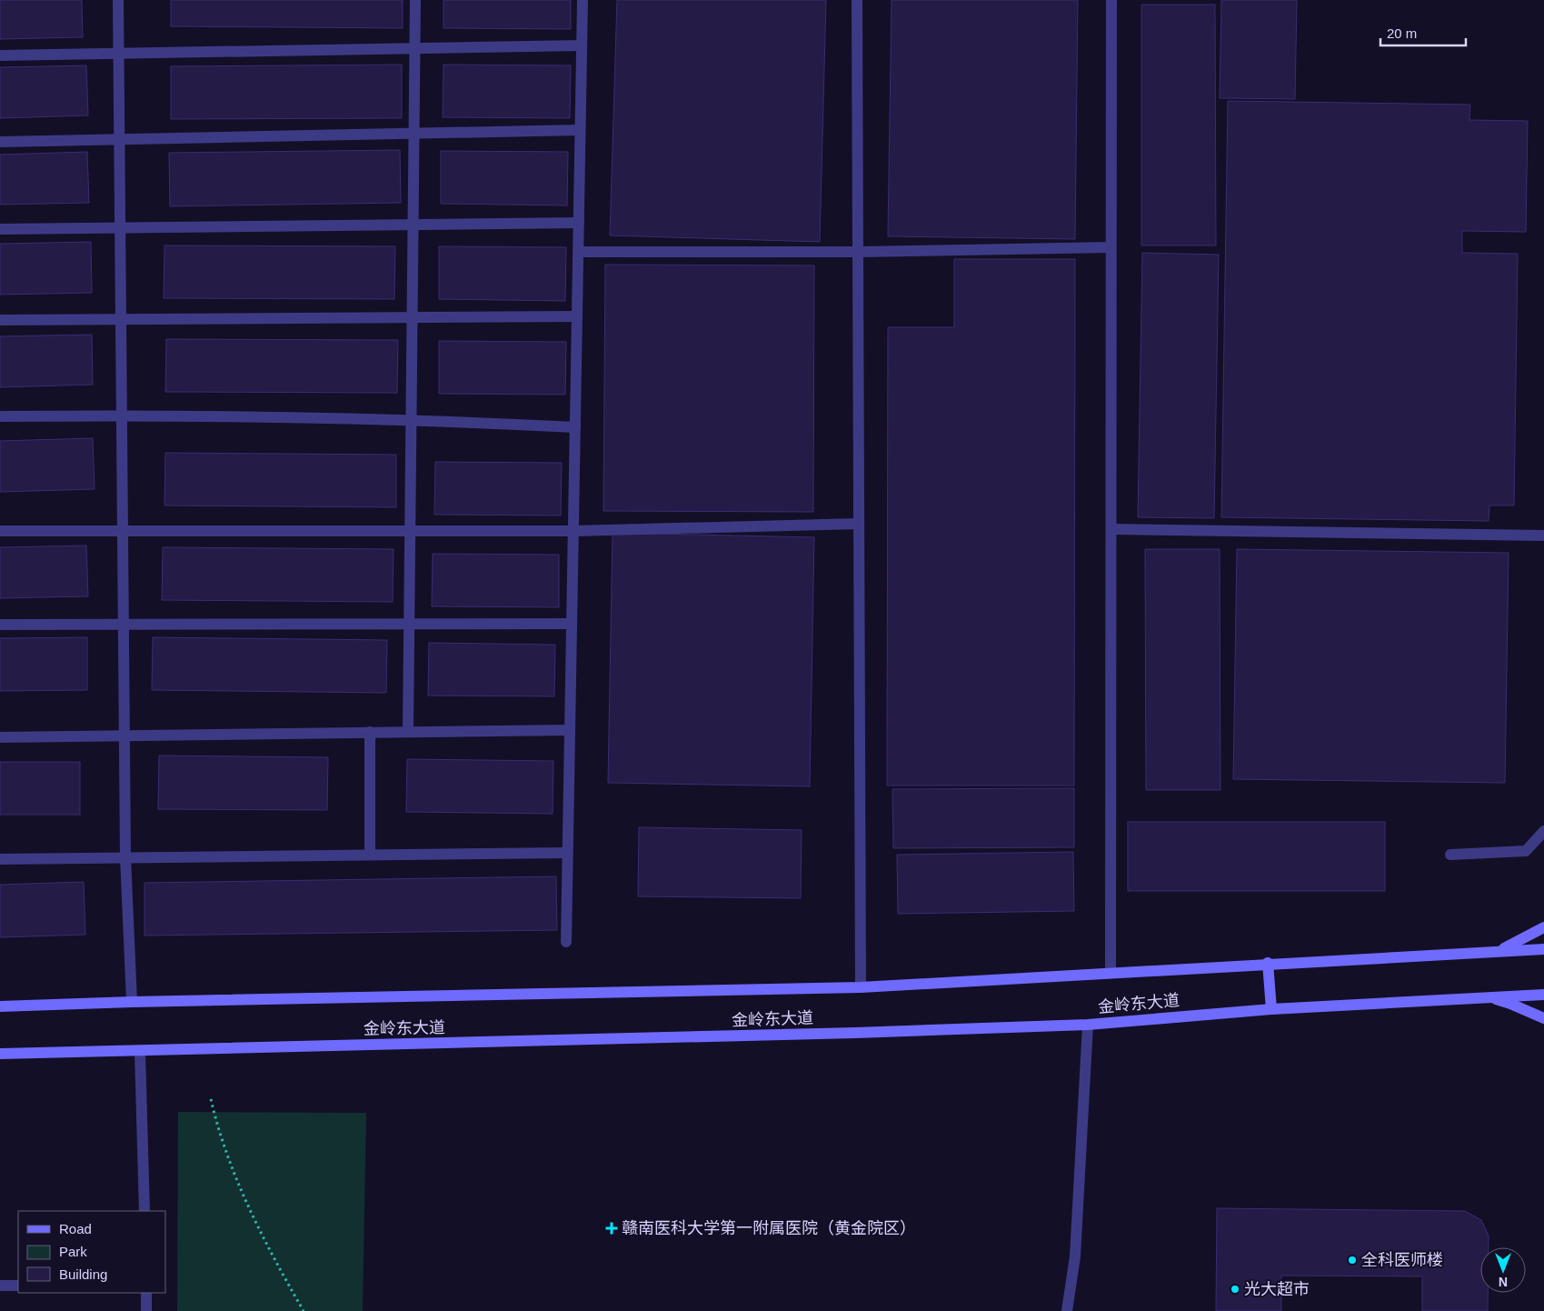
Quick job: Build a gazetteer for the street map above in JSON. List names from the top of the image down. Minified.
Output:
{"streets":{"main road":["金岭东大道"]},"places":{"health":["赣南医科大学第一附属医院（黄金院区）"],"other":["全科医师楼","光大超市"]},"legend":["Road","Park","Building"],"scale_bar":"20 m","north":"bottom"}
